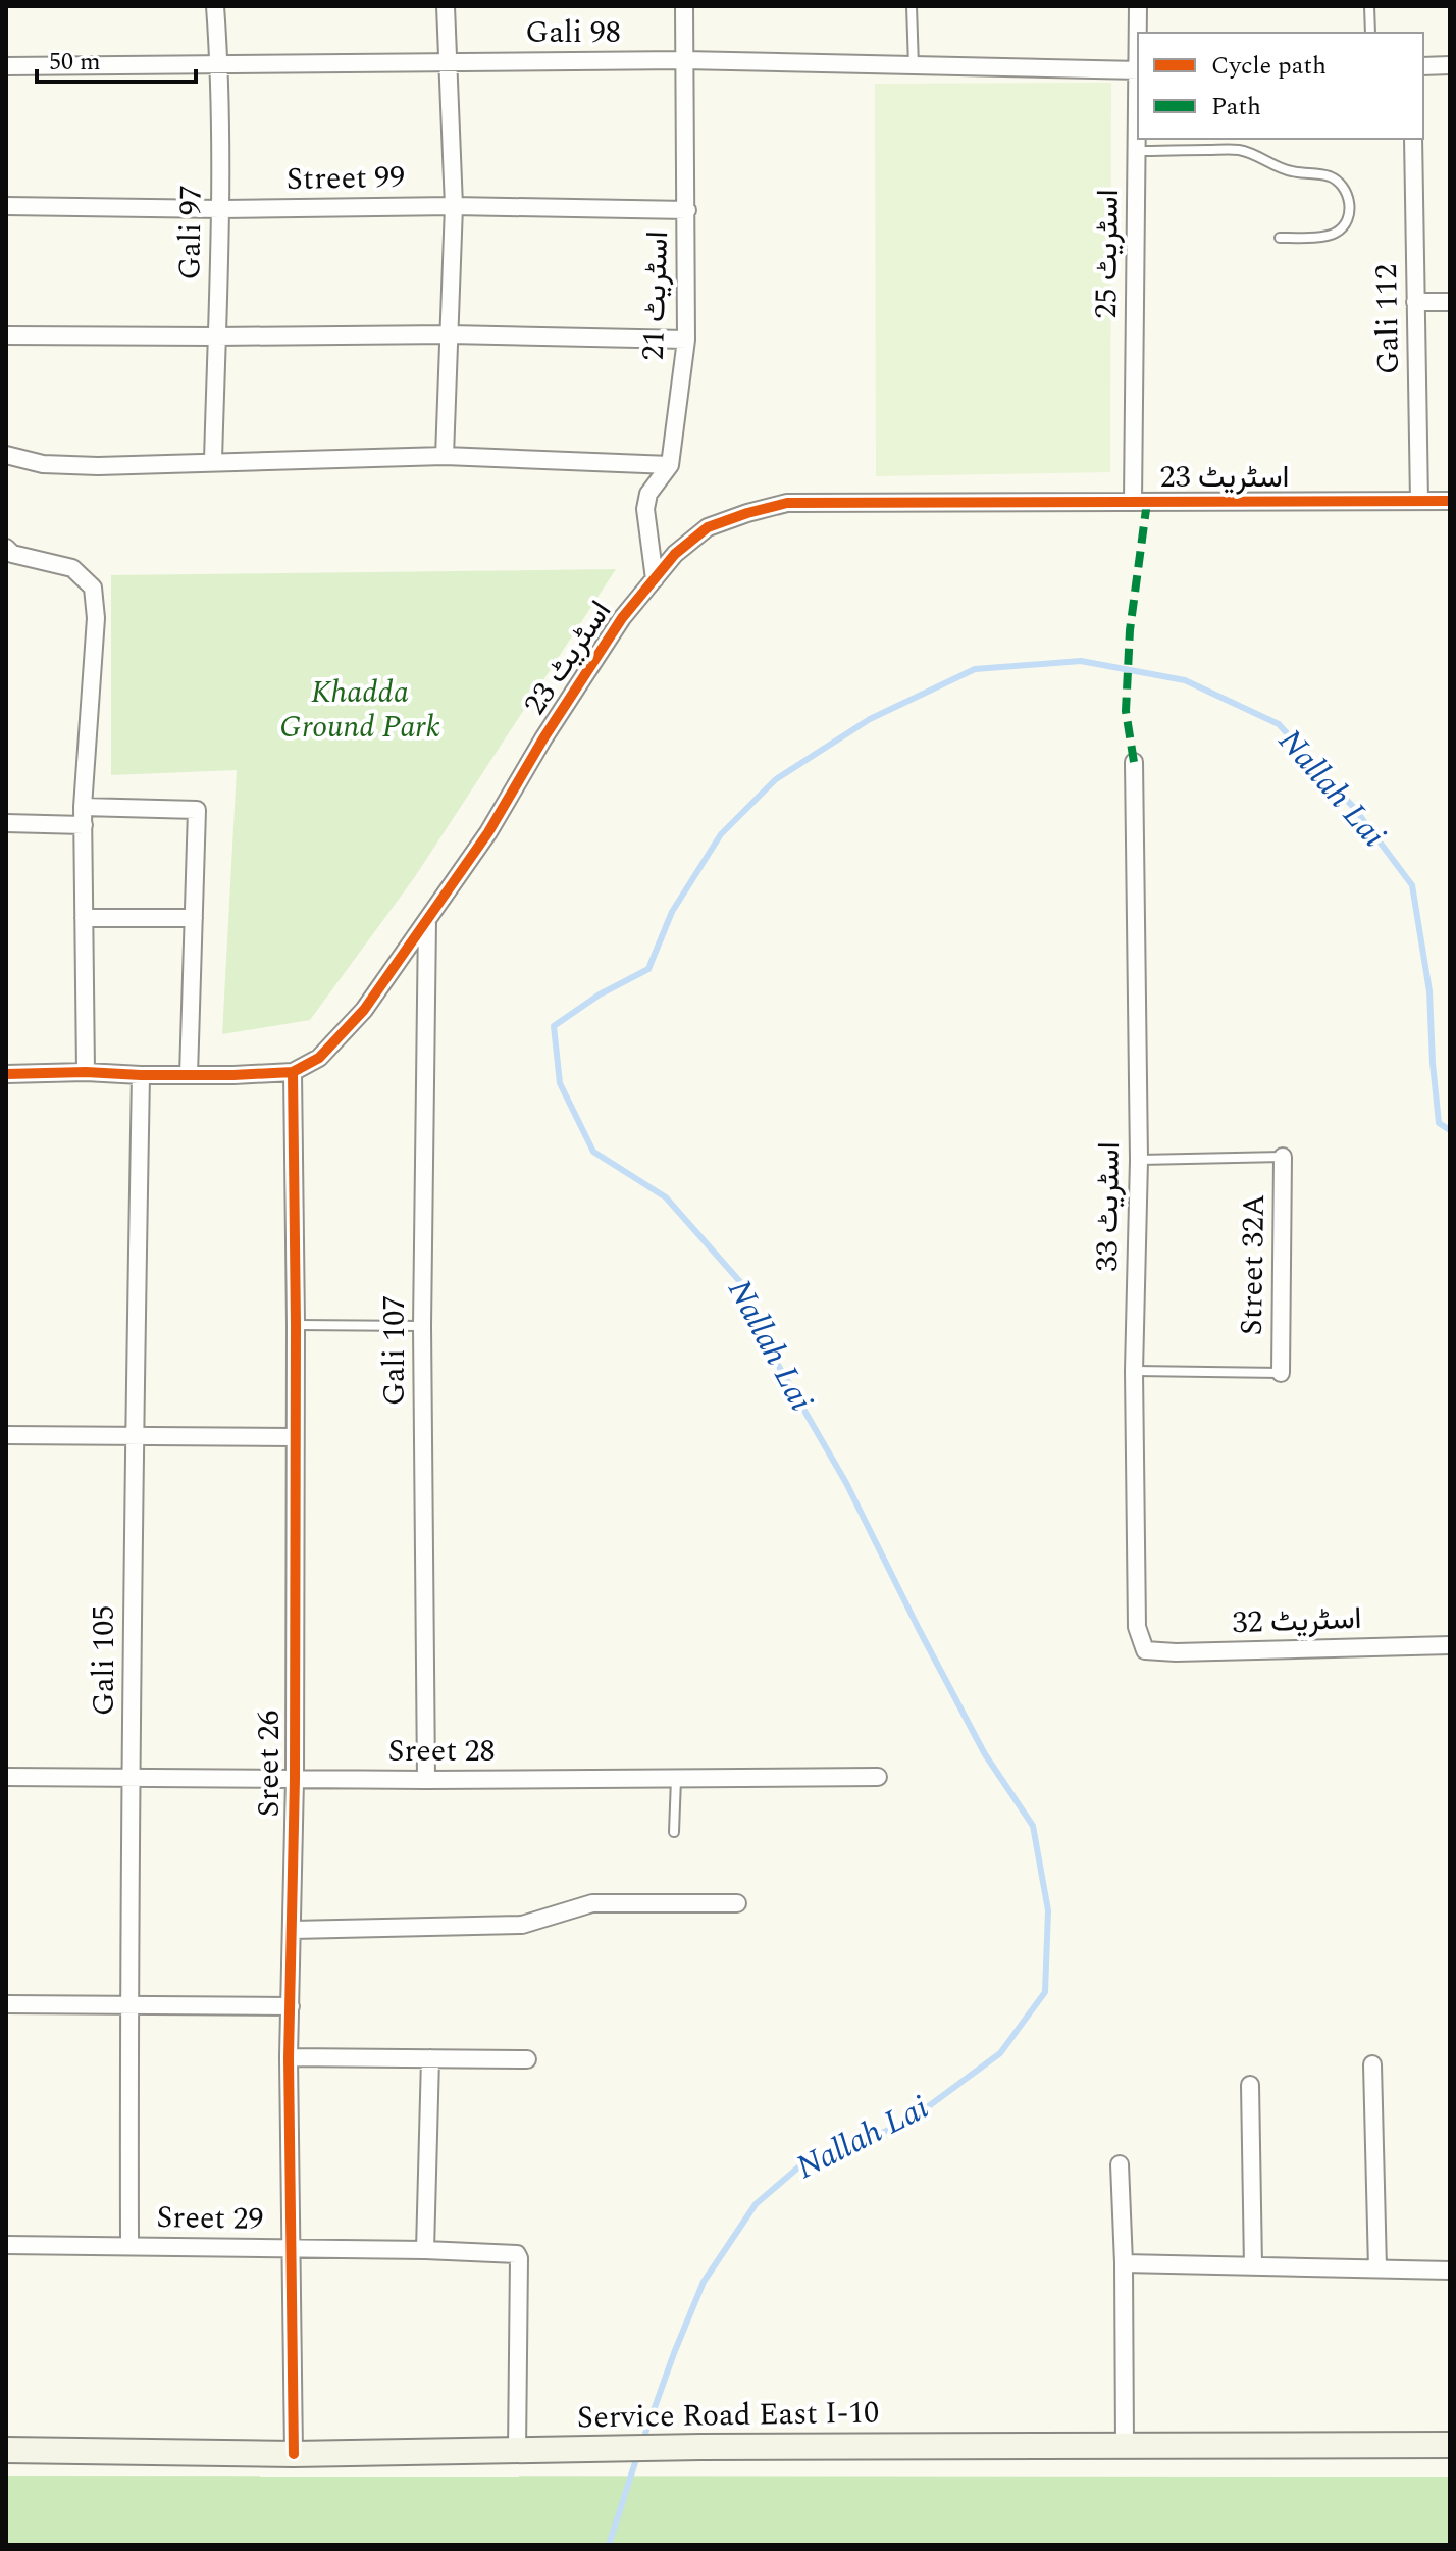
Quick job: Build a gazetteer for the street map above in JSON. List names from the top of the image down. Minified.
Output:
{"streets":{"main road":["Service Road East I-10"],"street":["Gali 98","Street 99","Gali 97","اسٹریٹ 25","اسٹریٹ 21","Gali 112","اسٹریٹ 23","اسٹریٹ 33","Street 32A","Gali 107","اسٹریٹ 32","Gali 105","Sreet 28","Sreet 26","Sreet 29"]},"crossings":[["Gali 98","Gali 97"],["Gali 98","اسٹریٹ 25"],["Gali 98","اسٹریٹ 21"],["Street 99","Gali 97"],["Street 99","اسٹریٹ 21"],["اسٹریٹ 25","اسٹریٹ 23"],["اسٹریٹ 21","اسٹریٹ 23"],["Gali 112","اسٹریٹ 23"],["اسٹریٹ 23","Gali 107"],["اسٹریٹ 23","Sreet 26"],["اسٹریٹ 33","اسٹریٹ 32"],["Gali 107","Sreet 28"],["Gali 105","Sreet 28"],["Gali 105","Sreet 29"],["Sreet 28","Sreet 26"],["Sreet 26","Sreet 29"],["Sreet 26","Service Road East I-10"],["Sreet 29","Service Road East I-10"]],"water":["Nallah Lai"],"parks":["Khadda Ground Park"],"legend":["Cycle path","Path"],"scale_bar":"50 m"}
